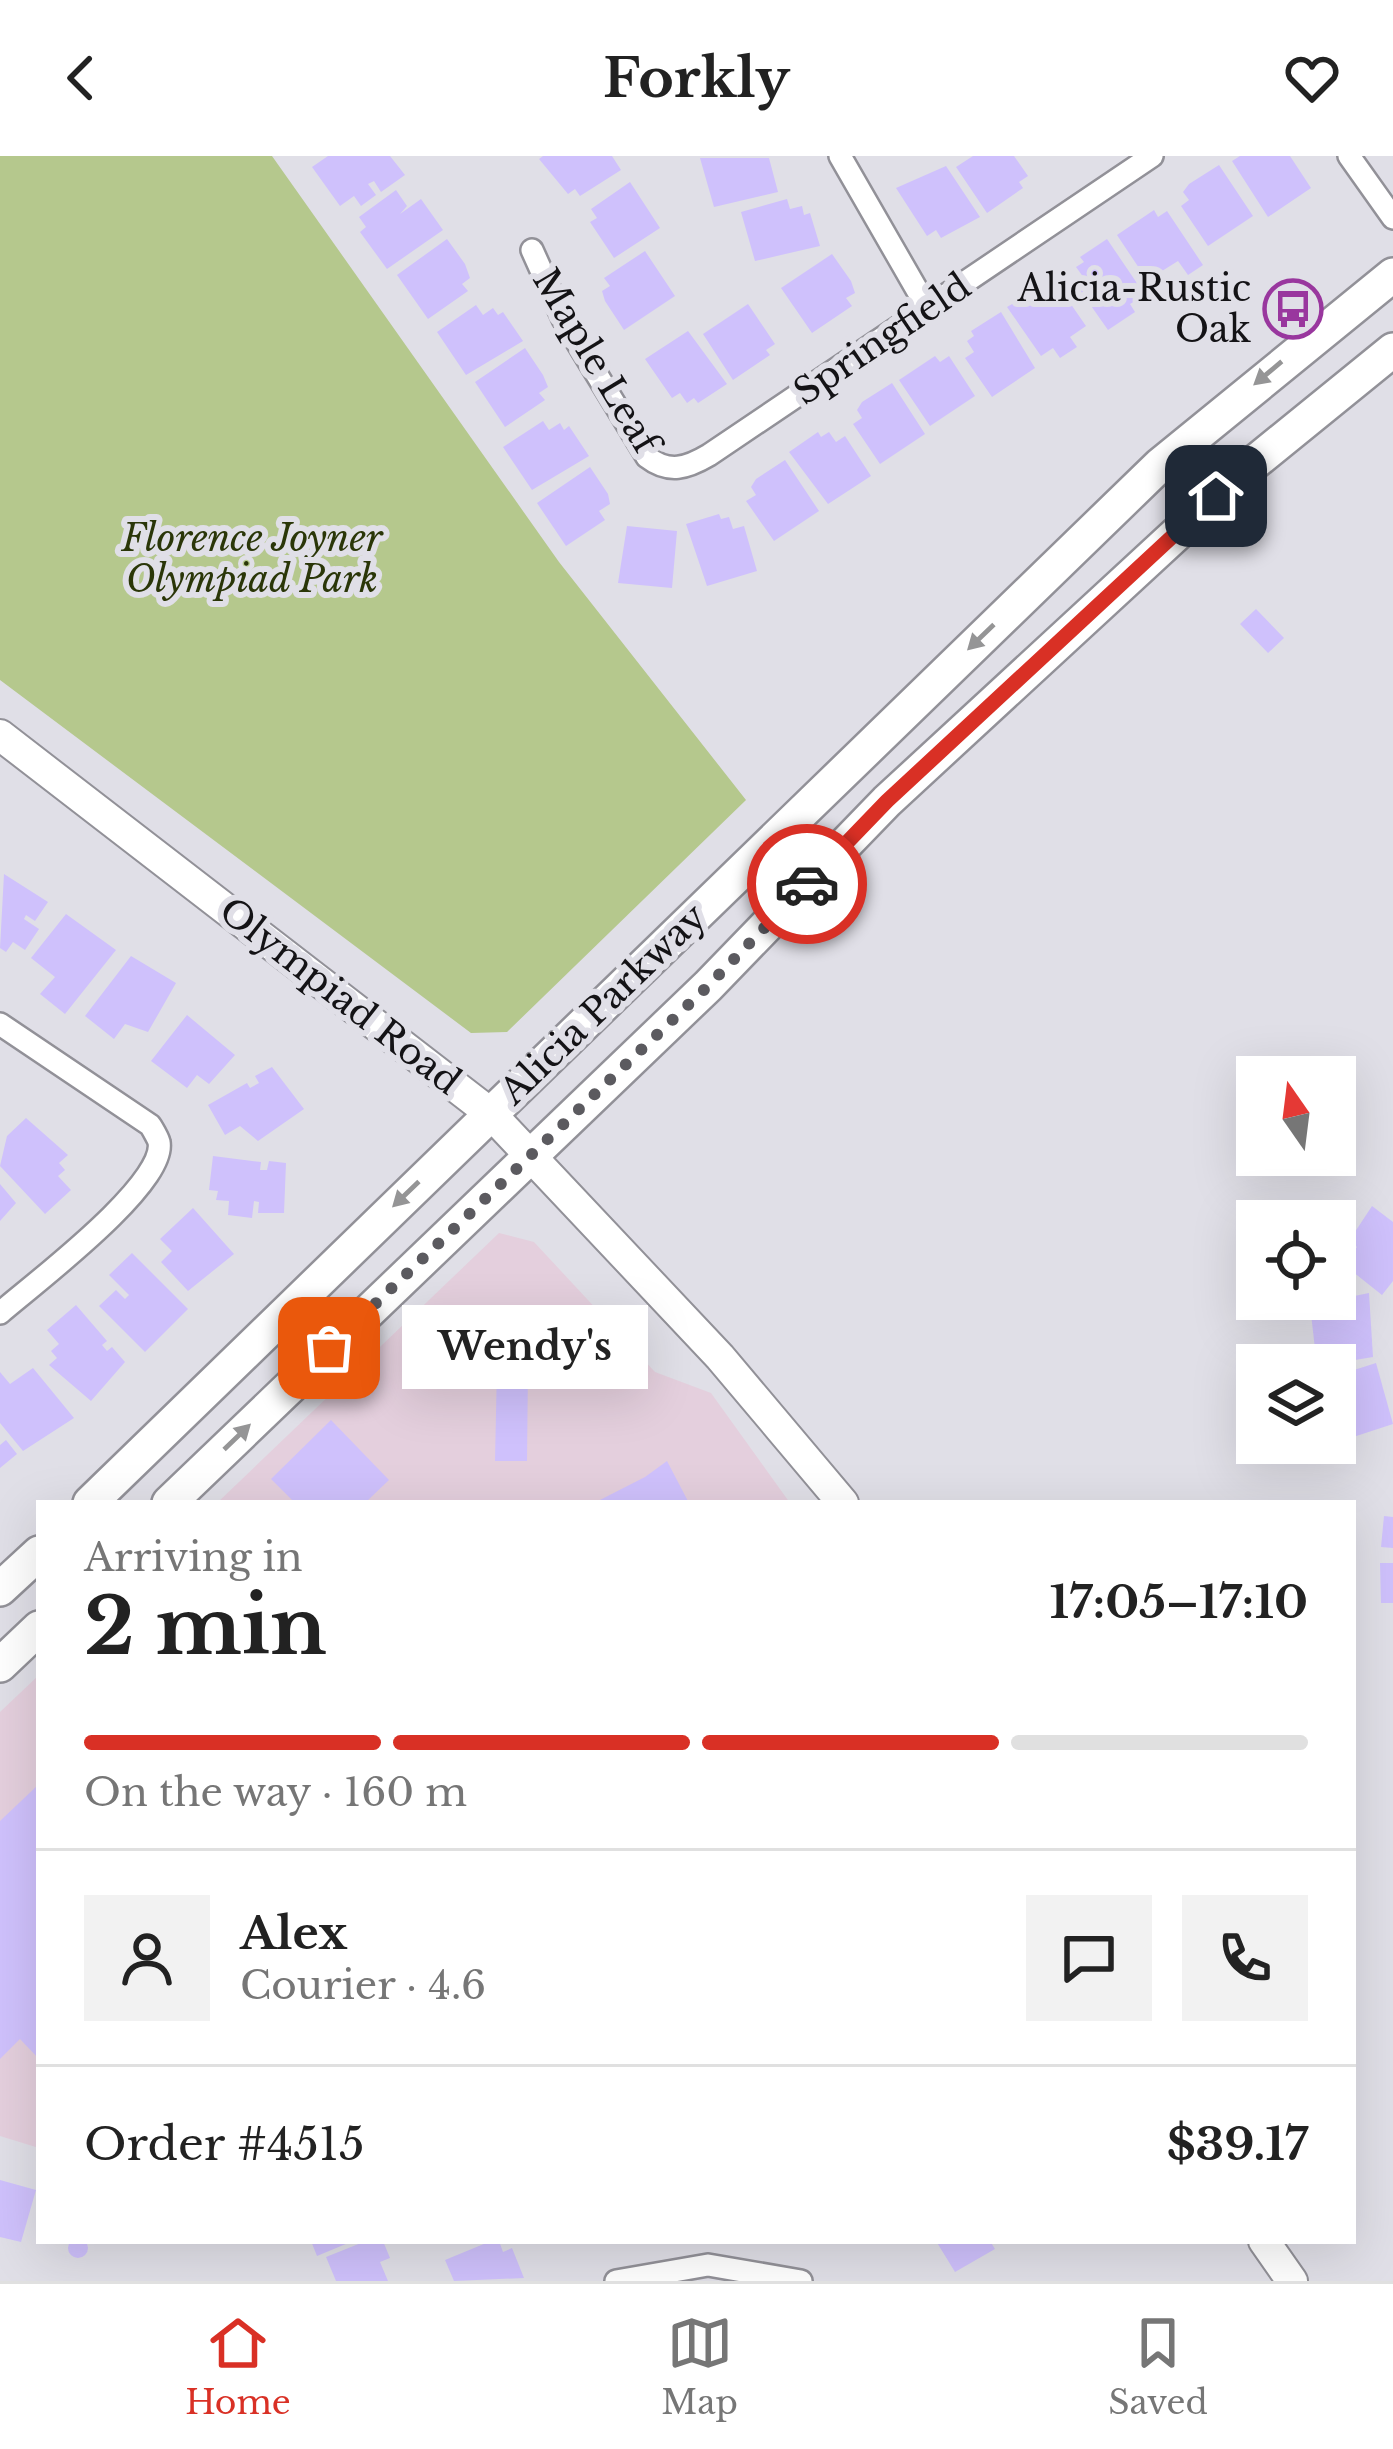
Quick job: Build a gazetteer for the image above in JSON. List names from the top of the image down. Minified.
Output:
{"streets":{"main road":["Olympiad Road","Alicia Parkway"],"street":["Springfield","Maple Leaf"]},"crossings":[["Springfield","Maple Leaf"],["Olympiad Road","Alicia Parkway"]],"parks":["Florence Joyner Olympiad Park"],"places":{"bus stop":["Alicia-Rustic Oak"],"other":["Wendy's"]},"north":"top","page":{"header":"Forkly","bubble":"Wendy's","heading":["2 min","Arriving in","17:05–17:10"],"panel":["Alex","Courier · 4.6","Order #4515","$39.17"],"bar":"On the way · 160 m","tabs":["Home","Map","Saved"]}}
